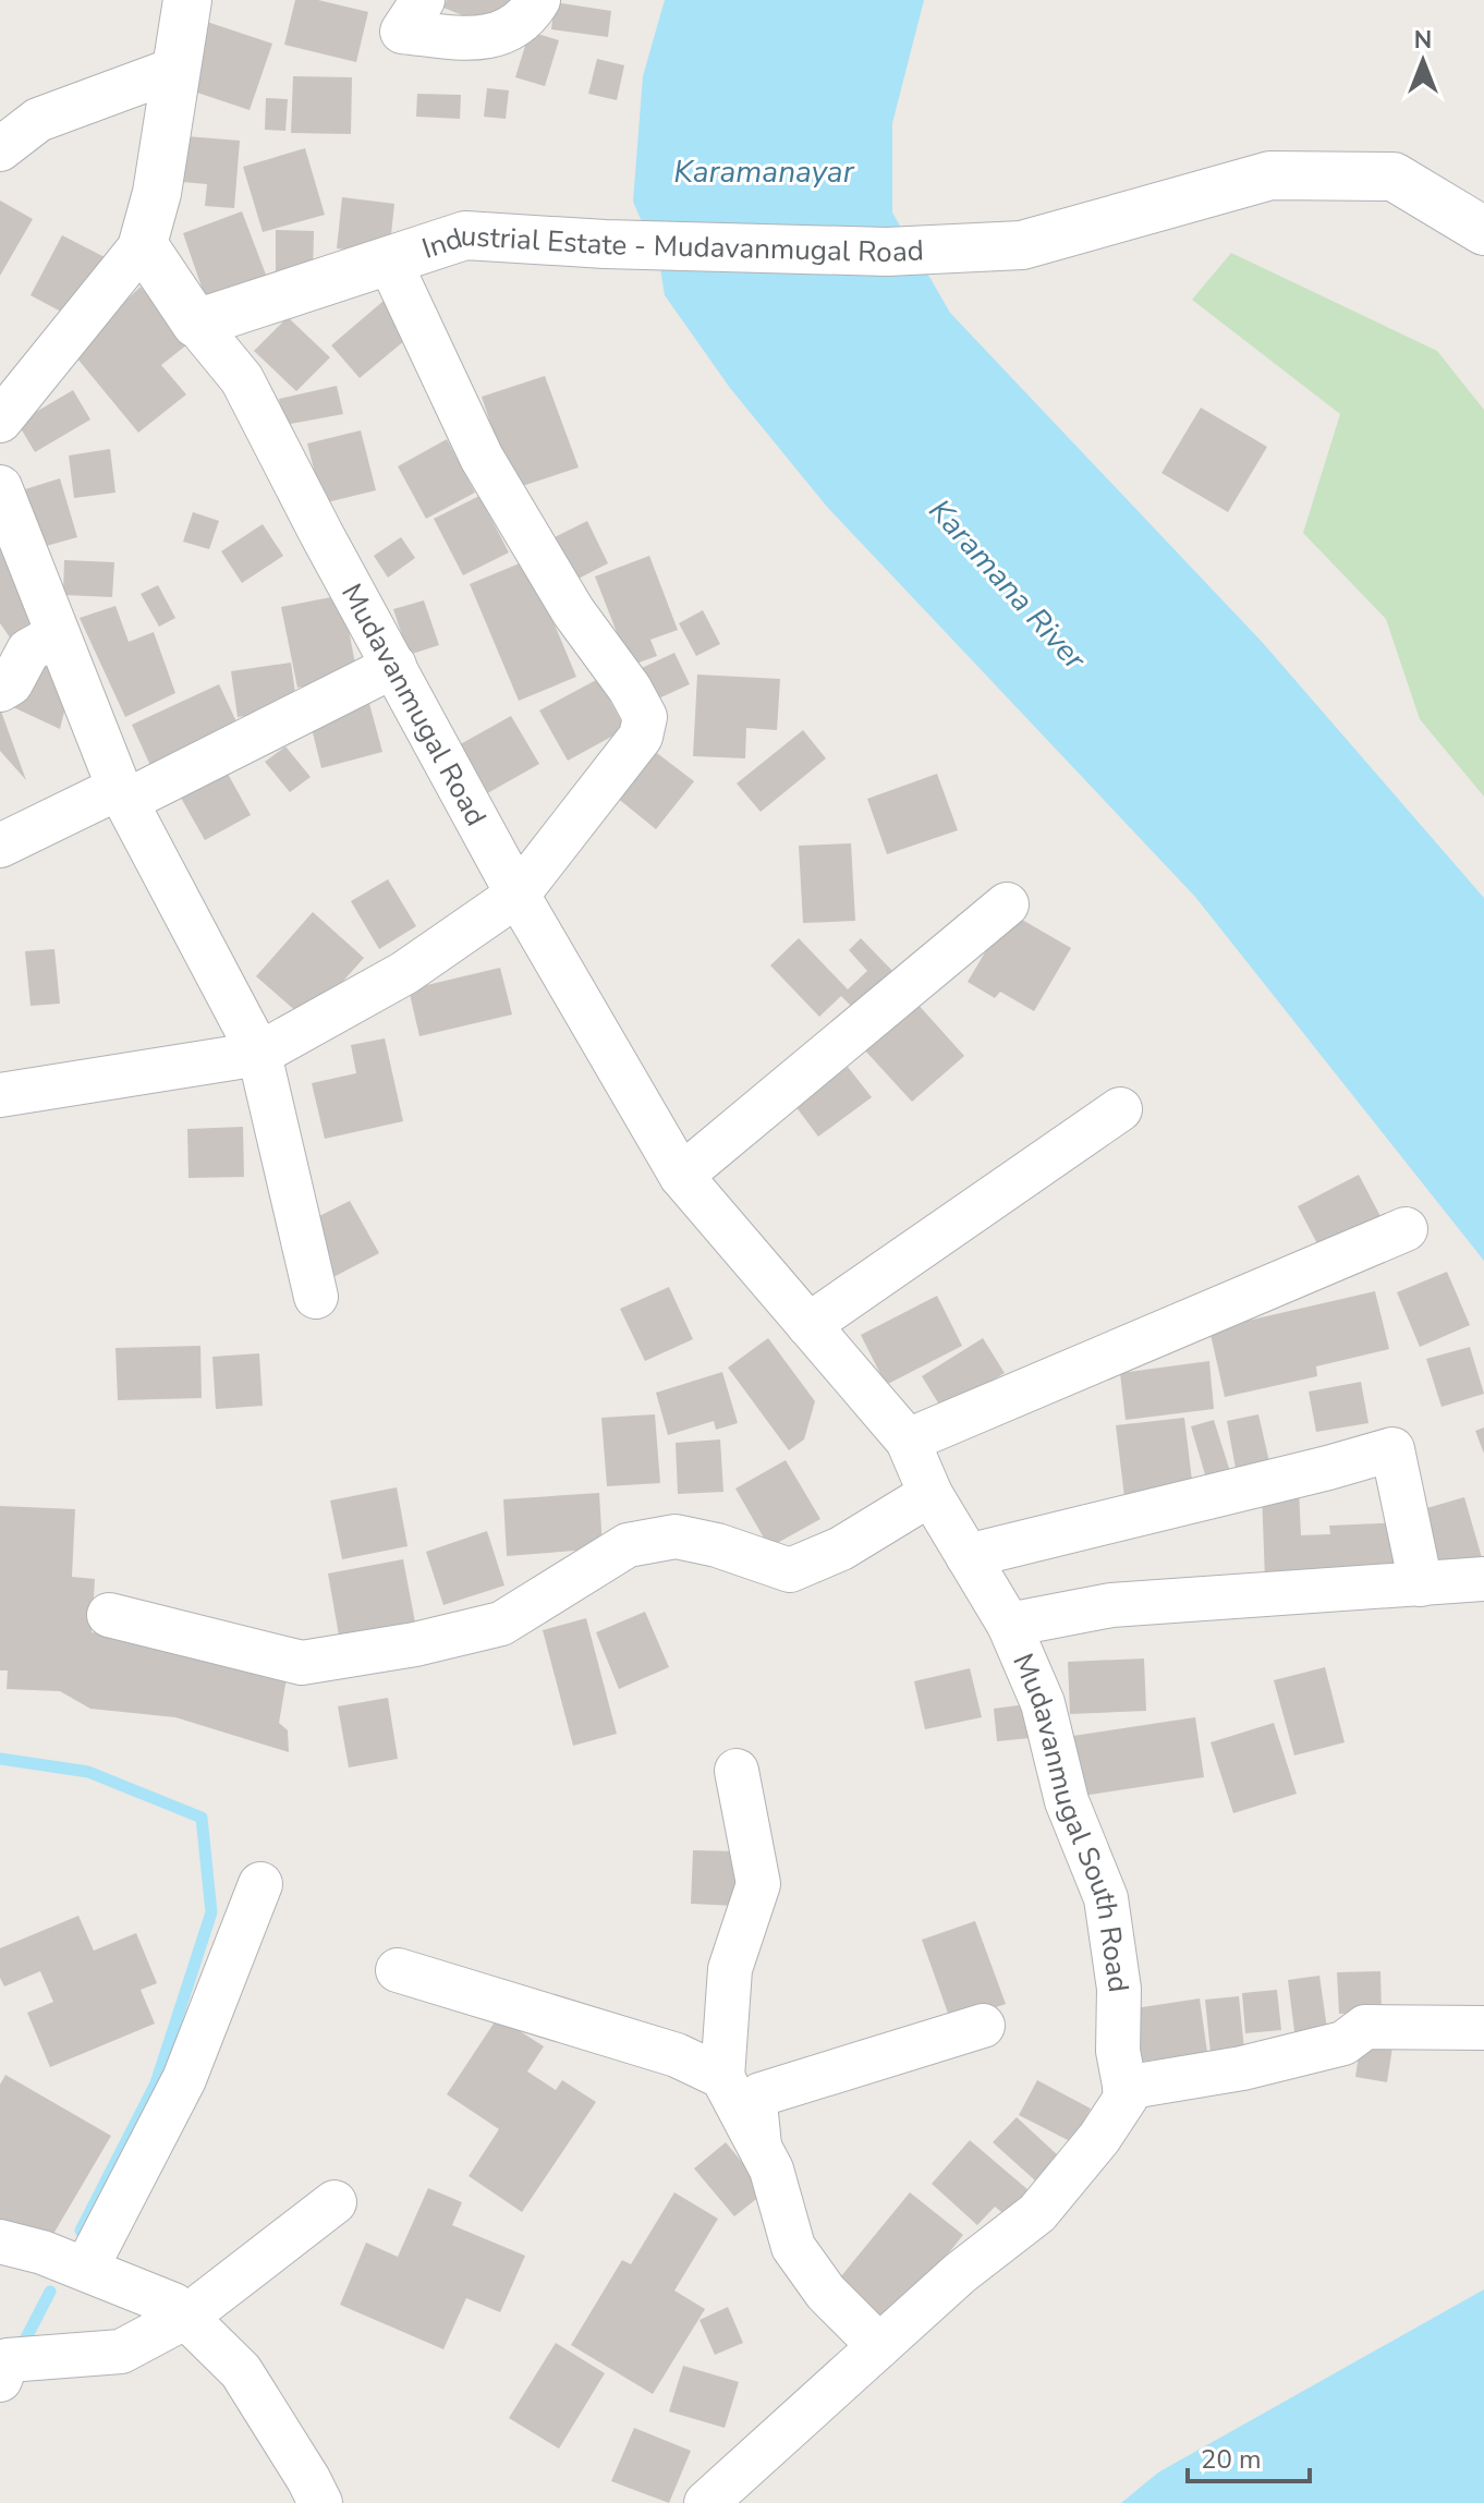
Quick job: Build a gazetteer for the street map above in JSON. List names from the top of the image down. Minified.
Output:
{"streets":{"street":["Industrial Estate - Mudavanmugal Road","Mudavanmugal Road","Mudavanmugal South Road"]},"crossings":[["Industrial Estate - Mudavanmugal Road","Mudavanmugal Road"],["Mudavanmugal Road","Mudavanmugal South Road"]],"water":["Karamanayar","Karamana River"],"scale_bar":"20 m","north":"top"}
